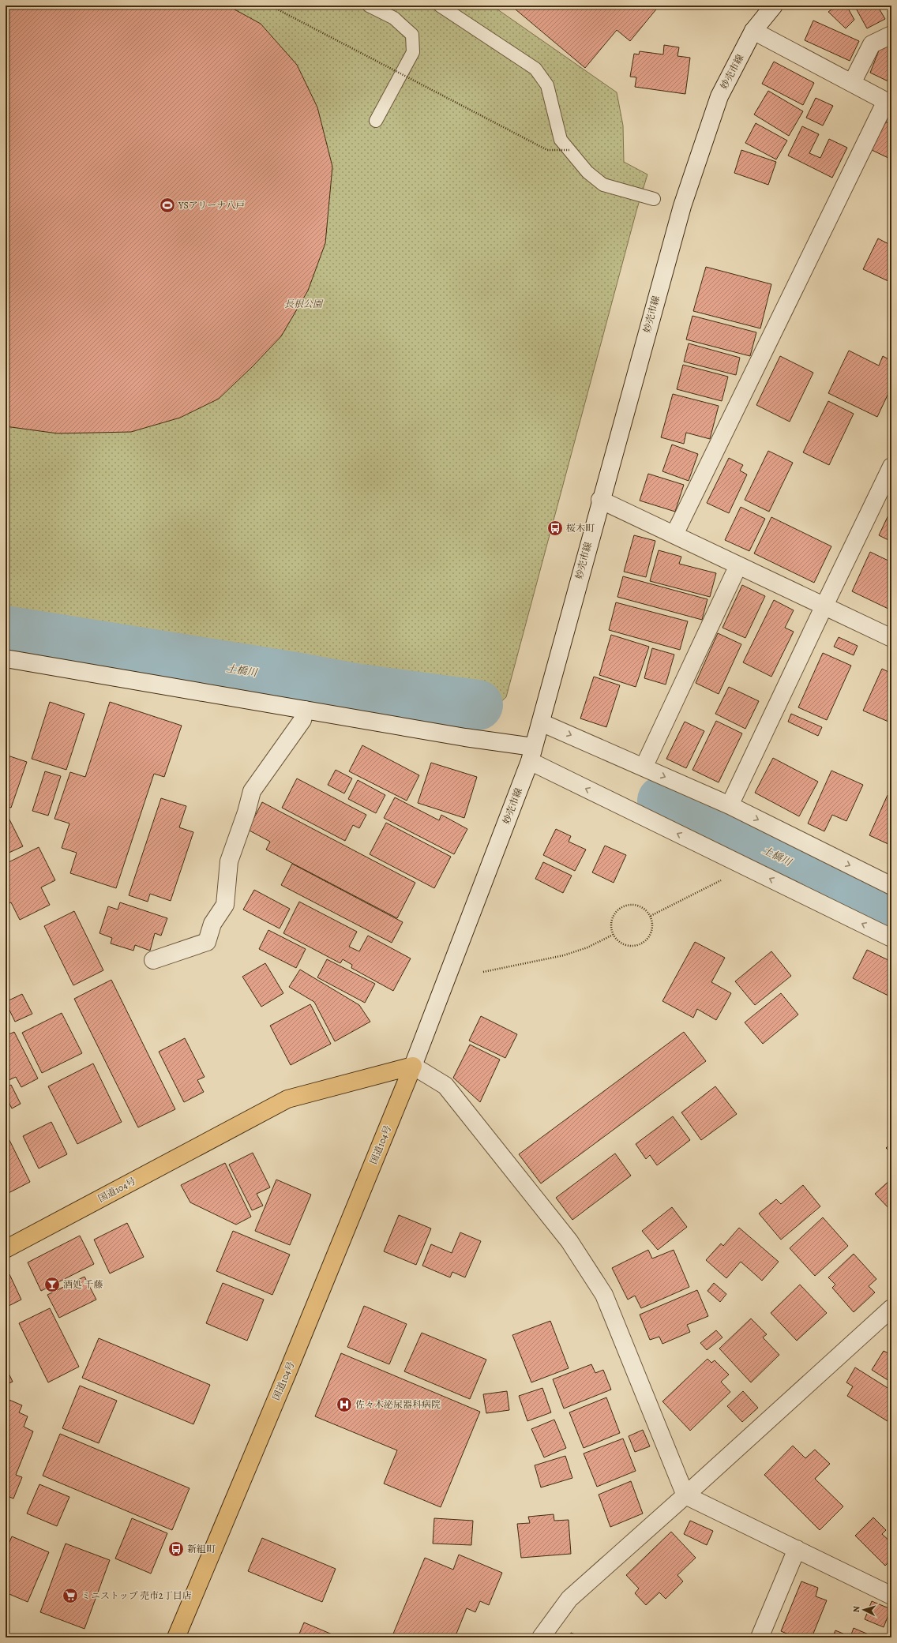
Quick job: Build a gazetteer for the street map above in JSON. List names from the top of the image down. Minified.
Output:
{"streets":{"highway":["国道104号"],"street":["妙売市線"]},"crossings":[["妙売市線","国道104号"]],"water":["土橋川"],"parks":["長根公園"],"places":{"sports":["YSアリーナ八戸"],"bus stop":["桜木町","新組町"],"bar":["酒処 千藤"],"hospital":["佐々木泌尿器科病院"],"supermarket":["ミニストップ 売市2丁目店"]},"north":"left"}
